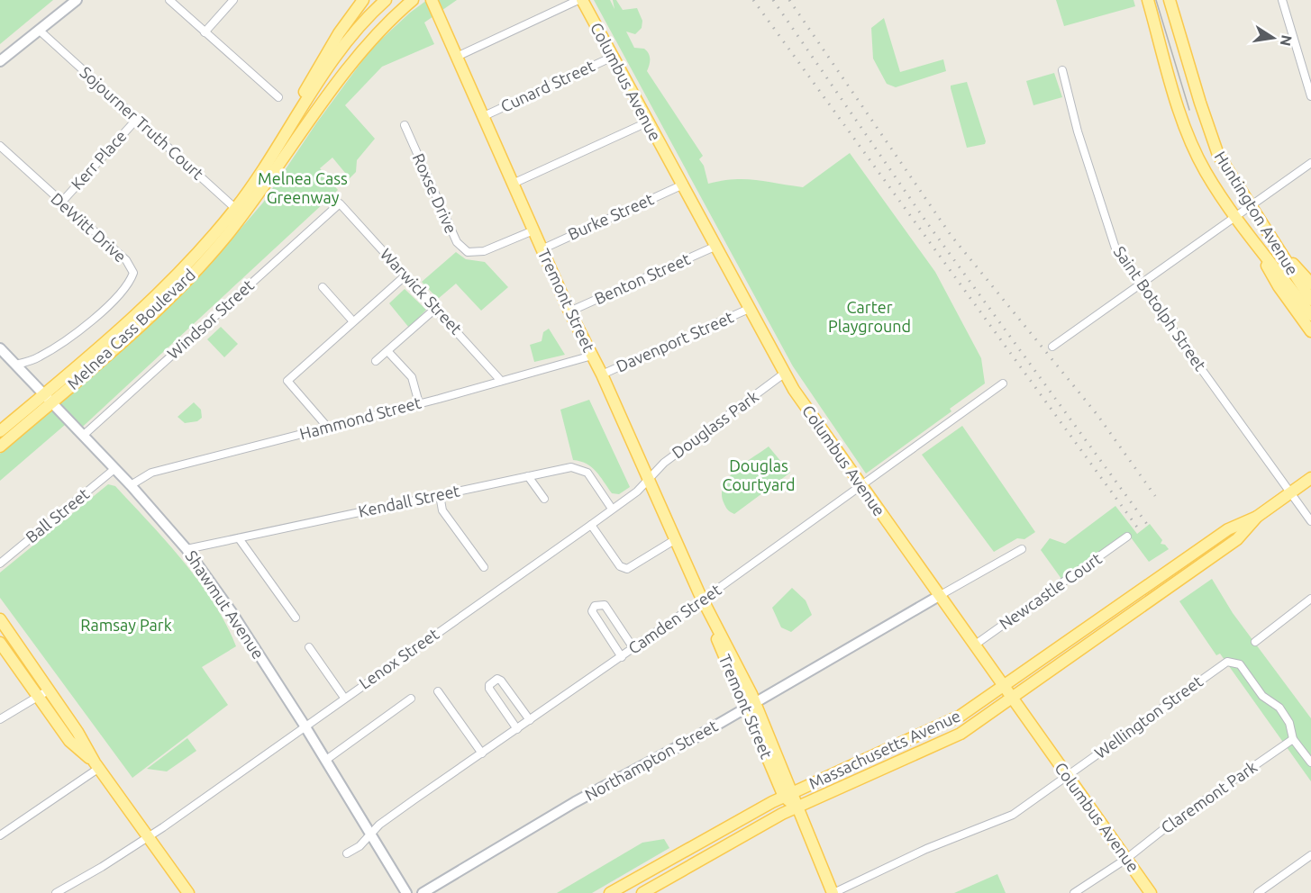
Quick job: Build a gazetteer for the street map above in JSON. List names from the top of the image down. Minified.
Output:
{"streets":{"main road":["Columbus Avenue","Huntington Avenue","Tremont Street","Melnea Cass Boulevard","Shawmut Avenue","Massachusetts Avenue","Northampton Street"],"street":["Cunard Street","Sojourner Truth Court","Kerr Place","Roxse Drive","Burke Street","DeWitt Drive","Benton Street","Warwick Street","Saint Botolph Street","Windsor Street","Davenport Street","Hammond Street","Douglass Park","Kendall Street","Ball Street","Newcastle Court","Camden Street","Lenox Street","Wellington Street","Claremont Park"]},"crossings":[["Columbus Avenue","Cunard Street"],["Columbus Avenue","Burke Street"],["Columbus Avenue","Benton Street"],["Columbus Avenue","Davenport Street"],["Columbus Avenue","Douglass Park"],["Columbus Avenue","Newcastle Court"],["Columbus Avenue","Camden Street"],["Columbus Avenue","Wellington Street"],["Columbus Avenue","Massachusetts Avenue"],["Columbus Avenue","Northampton Street"],["Columbus Avenue","Claremont Park"],["Cunard Street","Tremont Street"],["Sojourner Truth Court","Kerr Place"],["Sojourner Truth Court","Melnea Cass Boulevard"],["Kerr Place","DeWitt Drive"],["Roxse Drive","Tremont Street"],["Burke Street","Tremont Street"],["DeWitt Drive","Shawmut Avenue"],["Benton Street","Tremont Street"],["Warwick Street","Windsor Street"],["Warwick Street","Hammond Street"],["Tremont Street","Davenport Street"],["Tremont Street","Hammond Street"],["Tremont Street","Douglass Park"],["Tremont Street","Camden Street"],["Tremont Street","Lenox Street"],["Tremont Street","Wellington Street"],["Tremont Street","Massachusetts Avenue"],["Tremont Street","Northampton Street"],["Saint Botolph Street","Massachusetts Avenue"],["Windsor Street","Shawmut Avenue"],["Melnea Cass Boulevard","Shawmut Avenue"],["Hammond Street","Shawmut Avenue"],["Douglass Park","Lenox Street"],["Kendall Street","Shawmut Avenue"],["Kendall Street","Lenox Street"],["Ball Street","Shawmut Avenue"],["Shawmut Avenue","Camden Street"],["Shawmut Avenue","Lenox Street"],["Wellington Street","Claremont Park"]],"parks":["Melnea Cass Greenway","Carter Playground","Douglas Courtyard","Ramsay Park"],"north":"right"}
